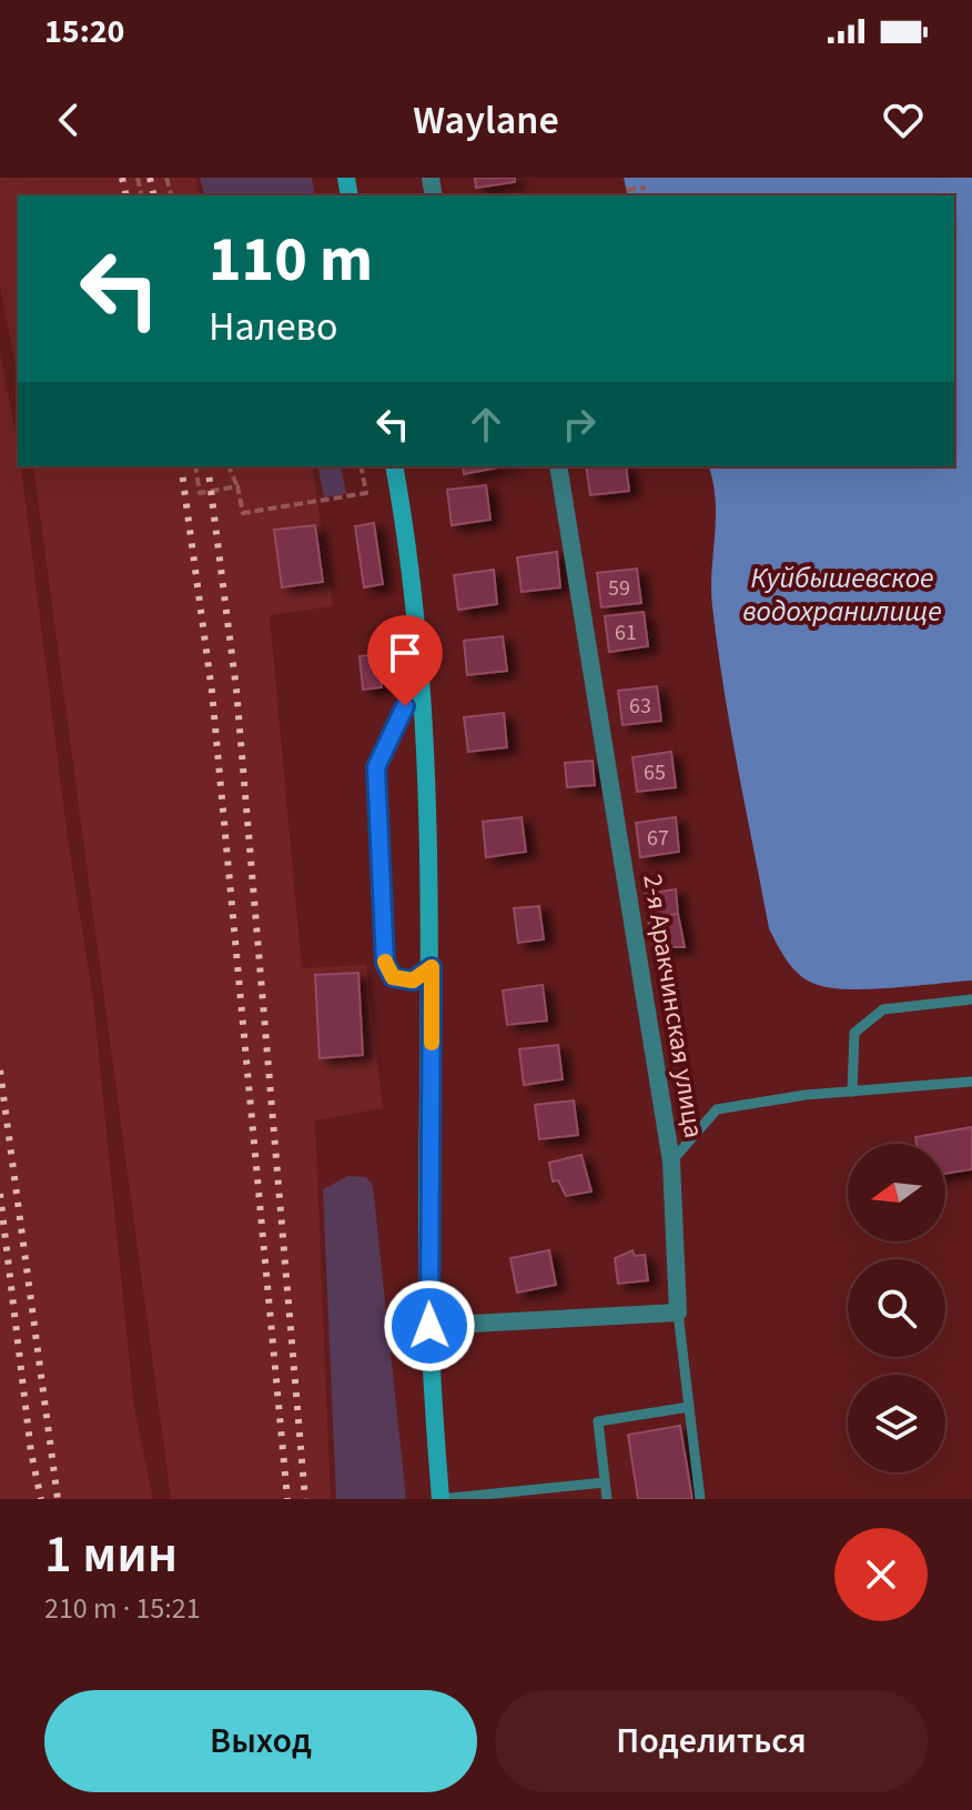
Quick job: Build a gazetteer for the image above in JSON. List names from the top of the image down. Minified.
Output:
{"streets":{"street":["2-я Аракчинская улица"]},"water":["Куйбышевское водохранилище"],"house_numbers":["59","61","63","65","67"],"north":"left","page":{"status":"15:20","header":"Waylane","turn":["110 m","Налево"],"heading":["1 мин","210 m · 15:21"],"buttons":["Выход","Поделиться"]}}
